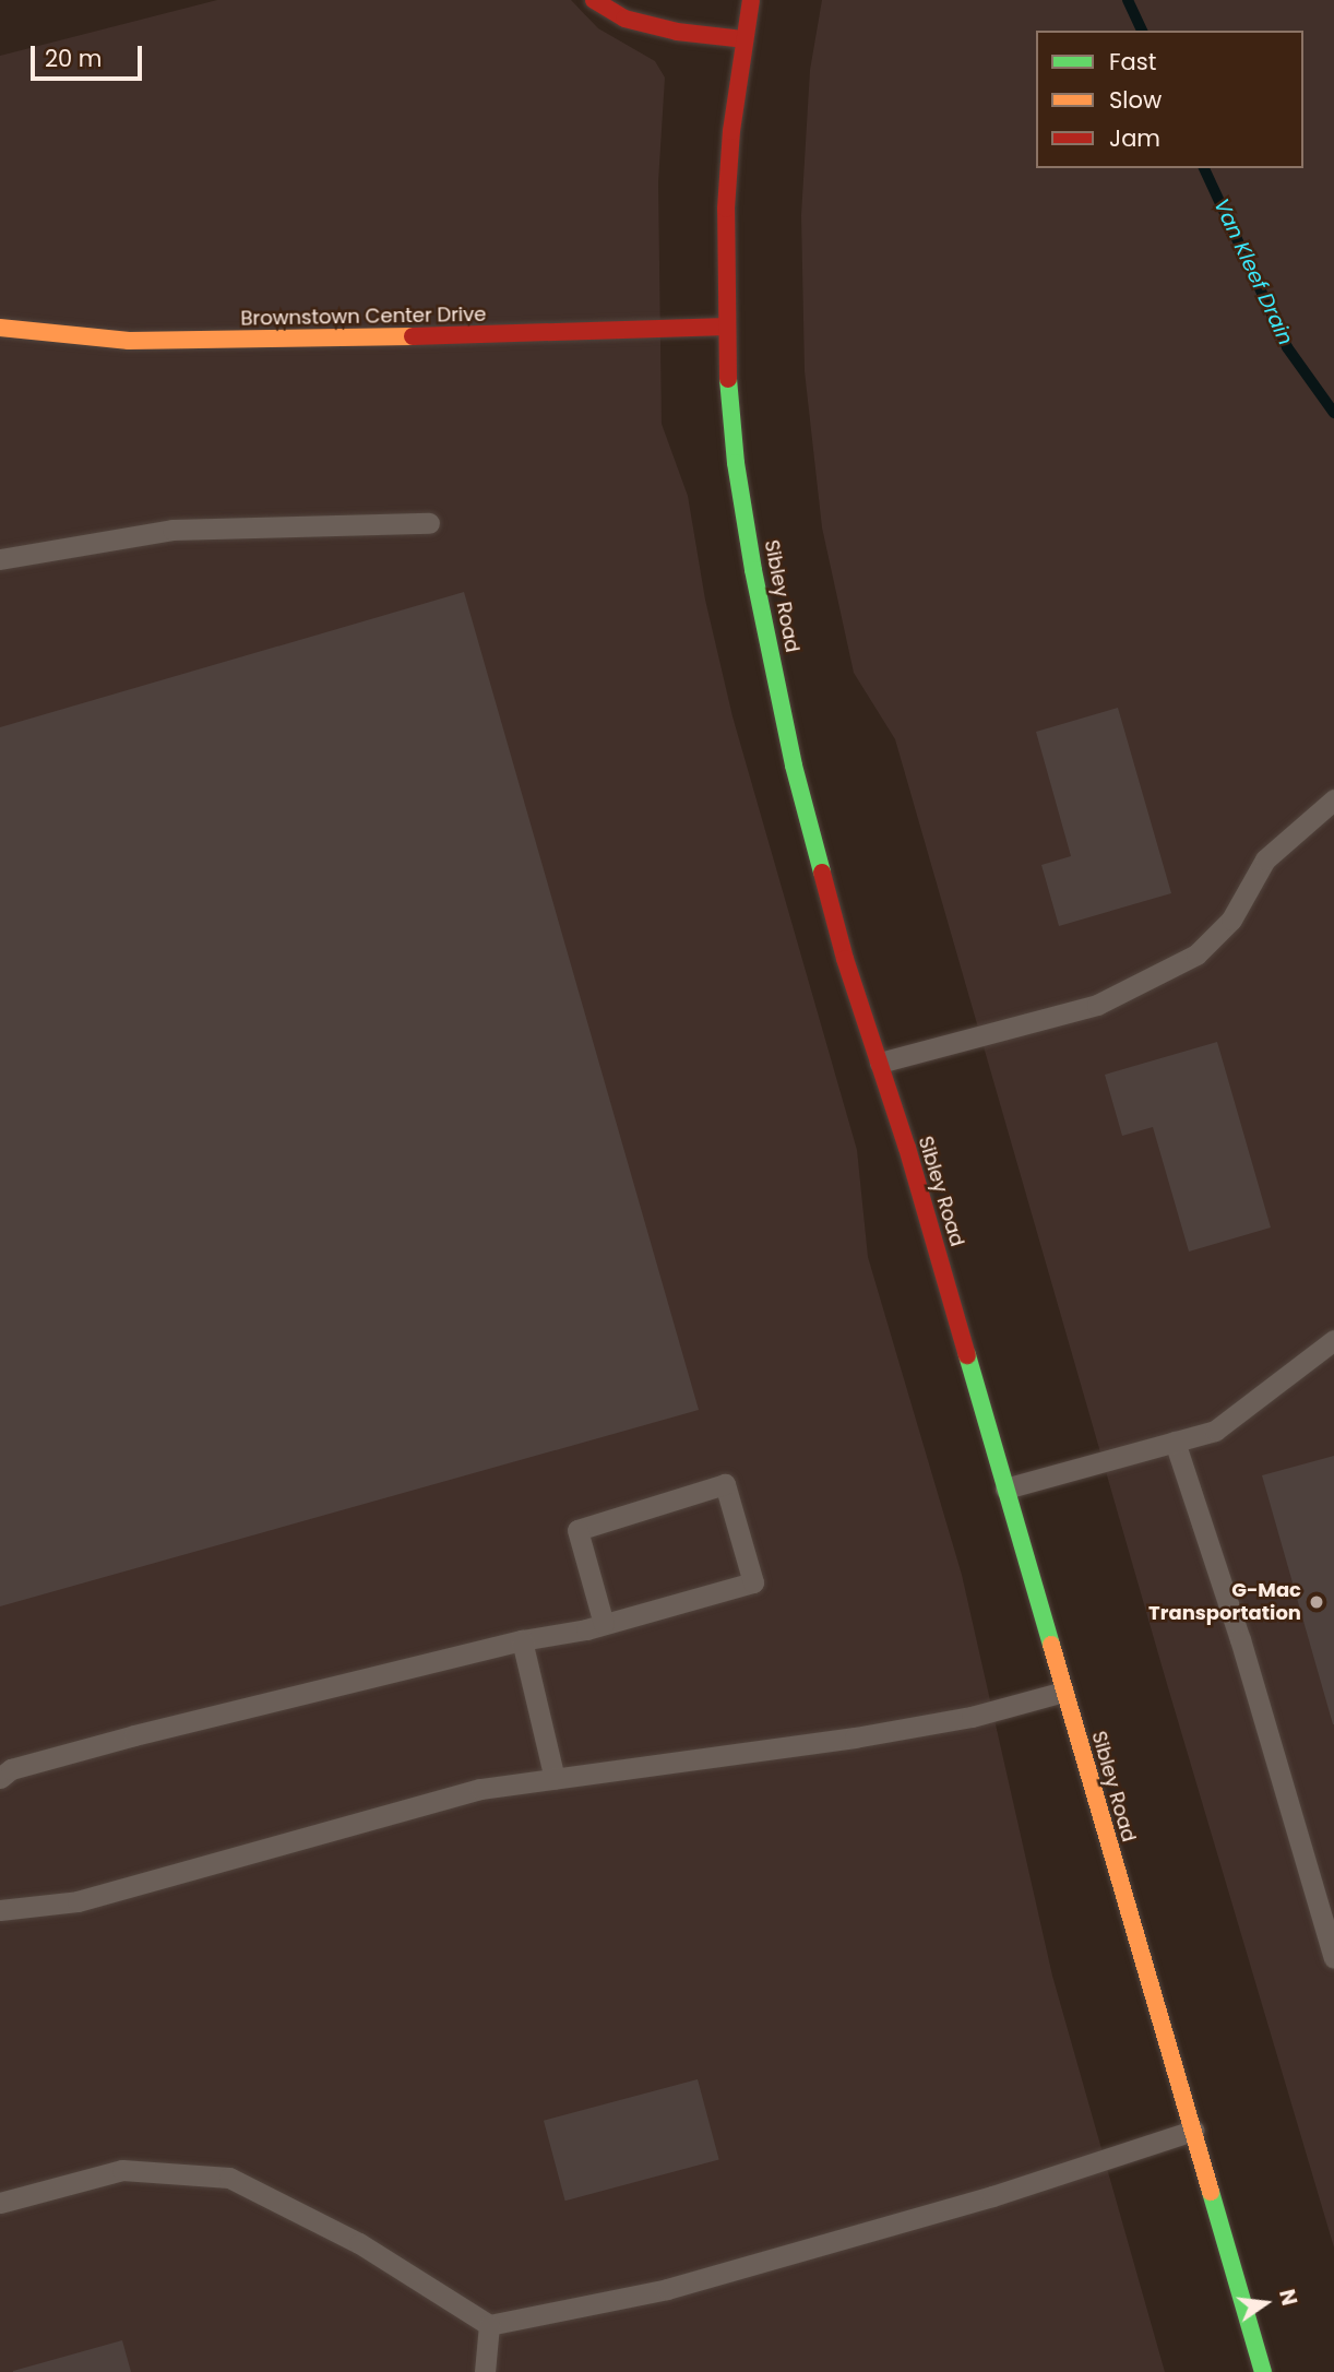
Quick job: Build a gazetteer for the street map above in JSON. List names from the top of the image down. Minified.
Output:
{"streets":{"main road":["Brownstown Center Drive","Sibley Road"]},"crossings":[["Brownstown Center Drive","Sibley Road"]],"water":["Van Kleef Drain"],"places":["G-Mac Transportation"],"legend":["Fast","Slow","Jam"],"scale_bar":"20 m","north":"right"}
